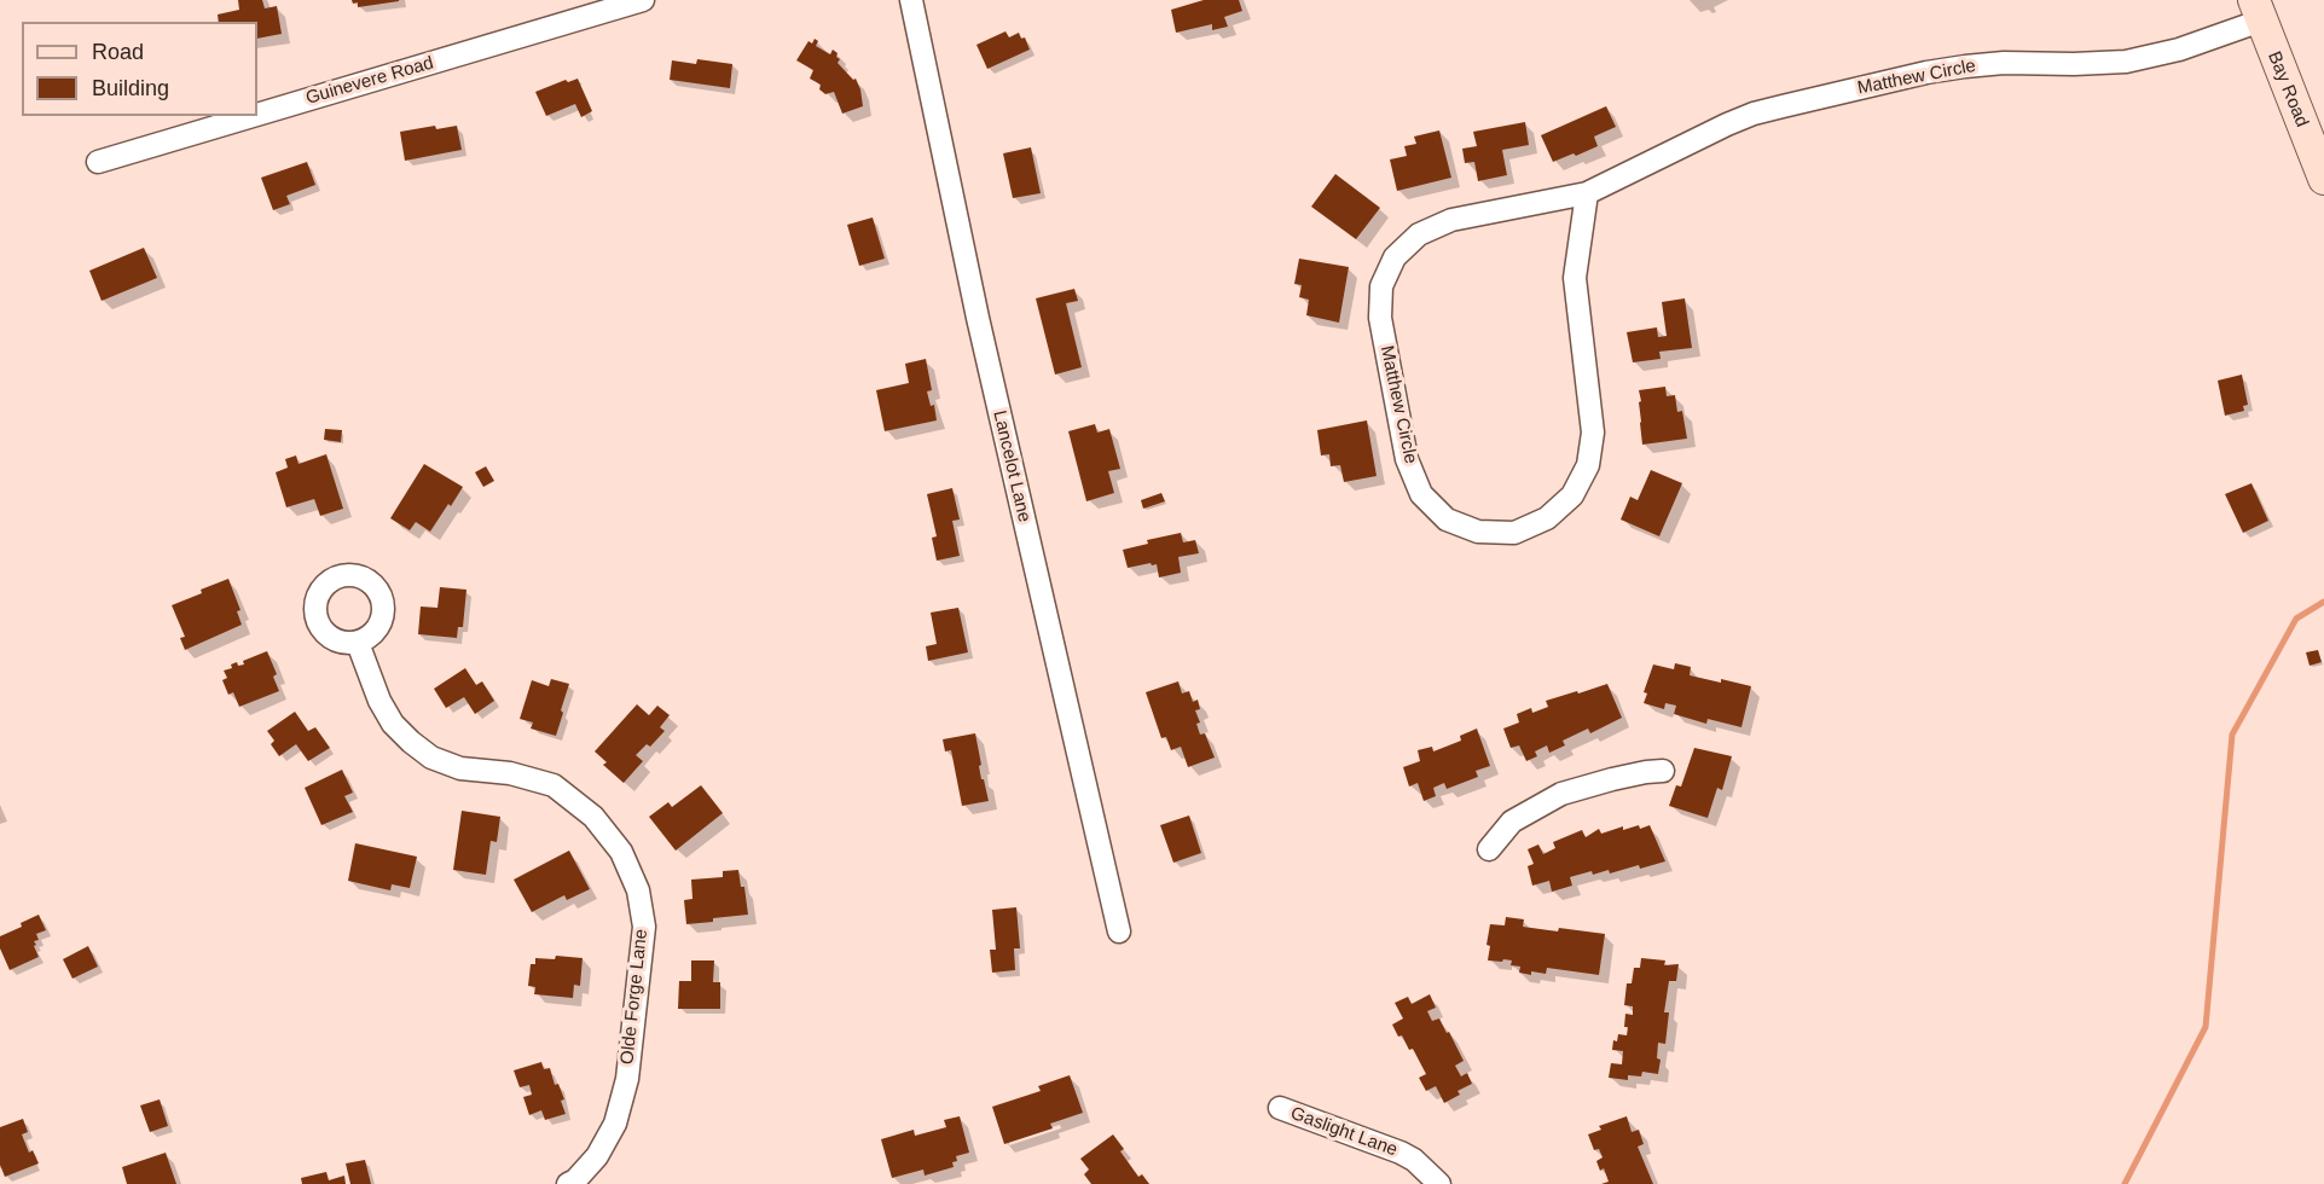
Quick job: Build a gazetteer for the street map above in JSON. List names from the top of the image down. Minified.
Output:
{"streets":{"main road":["Bay Road"],"street":["Matthew Circle","Guinevere Road","Lancelot Lane","Olde Forge Lane","Gaslight Lane"]},"crossings":[["Matthew Circle","Bay Road"]],"legend":["Road","Building"]}
